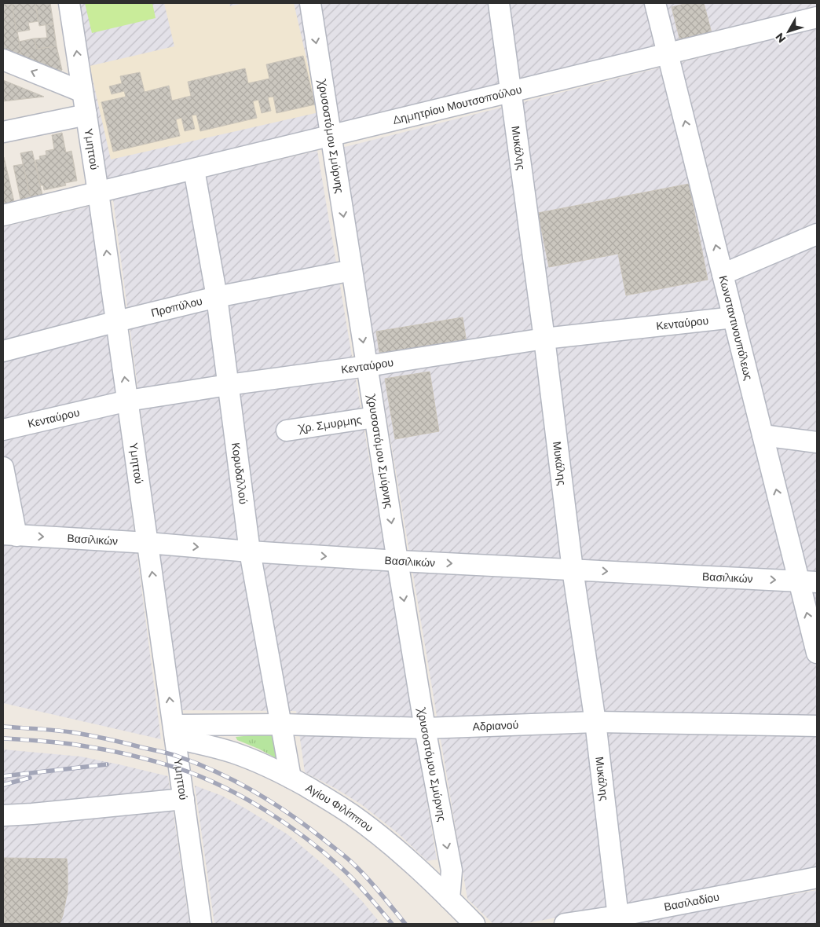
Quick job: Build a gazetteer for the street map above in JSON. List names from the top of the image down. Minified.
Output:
{"streets":{"street":["Δημητρίου Μουτσοπούλου","Χρυσοστόμου Σμύρνης","Μυκάλης","Υμηττού","Προπύλου","Κενταύρου","Κωνσταντινουπόλεως","Χρ. Σμυρμης","Κορυδαλλού","Βασιλικών","Αδριανού","Αγίου Φιλίππου","Βασιλαδίου"]},"crossings":[["Δημητρίου Μουτσοπούλου","Χρυσοστόμου Σμύρνης"],["Δημητρίου Μουτσοπούλου","Μυκάλης"],["Δημητρίου Μουτσοπούλου","Υμηττού"],["Δημητρίου Μουτσοπούλου","Κωνσταντινουπόλεως"],["Δημητρίου Μουτσοπούλου","Κορυδαλλού"],["Χρυσοστόμου Σμύρνης","Προπύλου"],["Χρυσοστόμου Σμύρνης","Κενταύρου"],["Χρυσοστόμου Σμύρνης","Χρ. Σμυρμης"],["Χρυσοστόμου Σμύρνης","Βασιλικών"],["Χρυσοστόμου Σμύρνης","Αδριανού"],["Χρυσοστόμου Σμύρνης","Αγίου Φιλίππου"],["Μυκάλης","Κενταύρου"],["Μυκάλης","Βασιλικών"],["Μυκάλης","Αδριανού"],["Μυκάλης","Βασιλαδίου"],["Υμηττού","Προπύλου"],["Υμηττού","Κενταύρου"],["Υμηττού","Βασιλικών"],["Υμηττού","Αδριανού"],["Υμηττού","Αγίου Φιλίππου"],["Προπύλου","Κορυδαλλού"],["Κενταύρου","Κωνσταντινουπόλεως"],["Κενταύρου","Κορυδαλλού"],["Κωνσταντινουπόλεως","Βασιλικών"],["Κορυδαλλού","Βασιλικών"],["Κορυδαλλού","Αδριανού"],["Κορυδαλλού","Αγίου Φιλίππου"],["Αδριανού","Αγίου Φιλίππου"]],"one_way":["Χρυσοστόμου Σμύρνης","Υμηττού","Κωνσταντινουπόλεως","Βασιλικών"],"north":"bottom left"}
